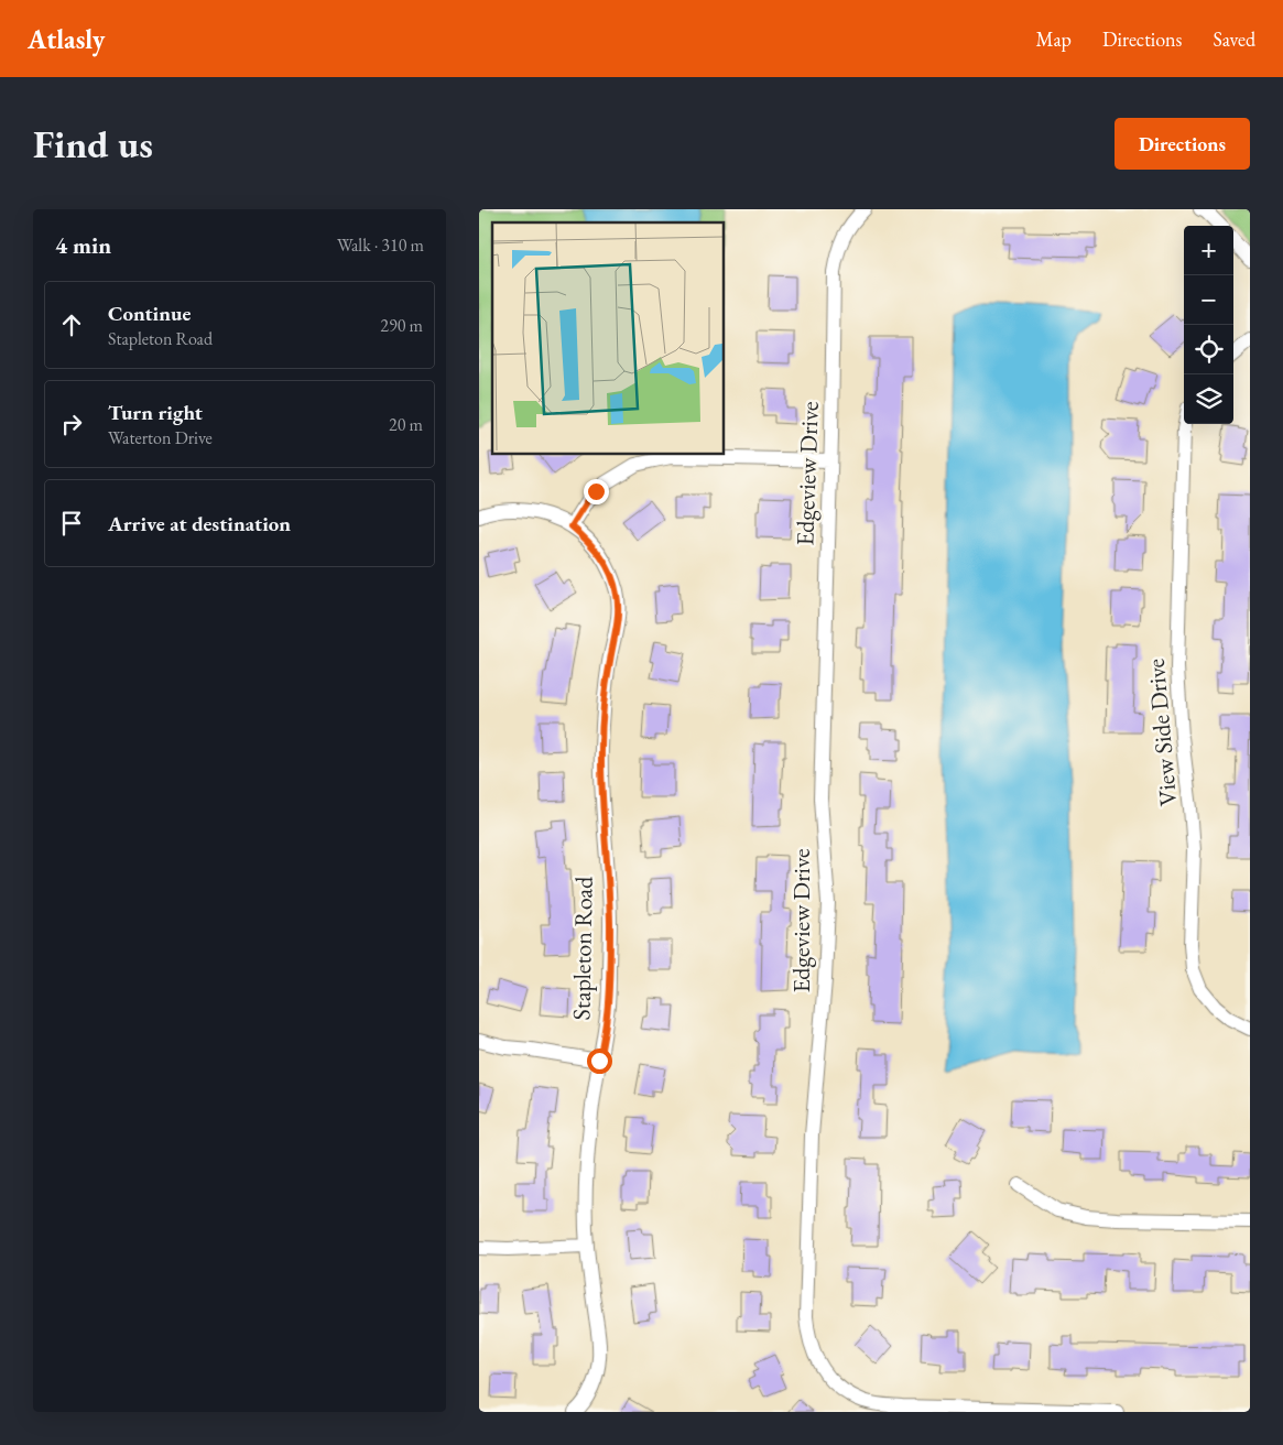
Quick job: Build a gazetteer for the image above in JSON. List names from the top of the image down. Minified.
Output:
{"streets":{"street":["Edgeview Drive","View Side Drive","Stapleton Road"]},"page":{"header":"Atlasly","nav":["Map","Directions","Saved"],"buttons":"Directions","title":"Find us","heading":["4 min","Walk · 310 m"],"map_buttons":["+","−"],"list":[["Continue","Stapleton Road","290 m"],["Turn right","Waterton Drive","20 m"],"Arrive at destination"]}}
